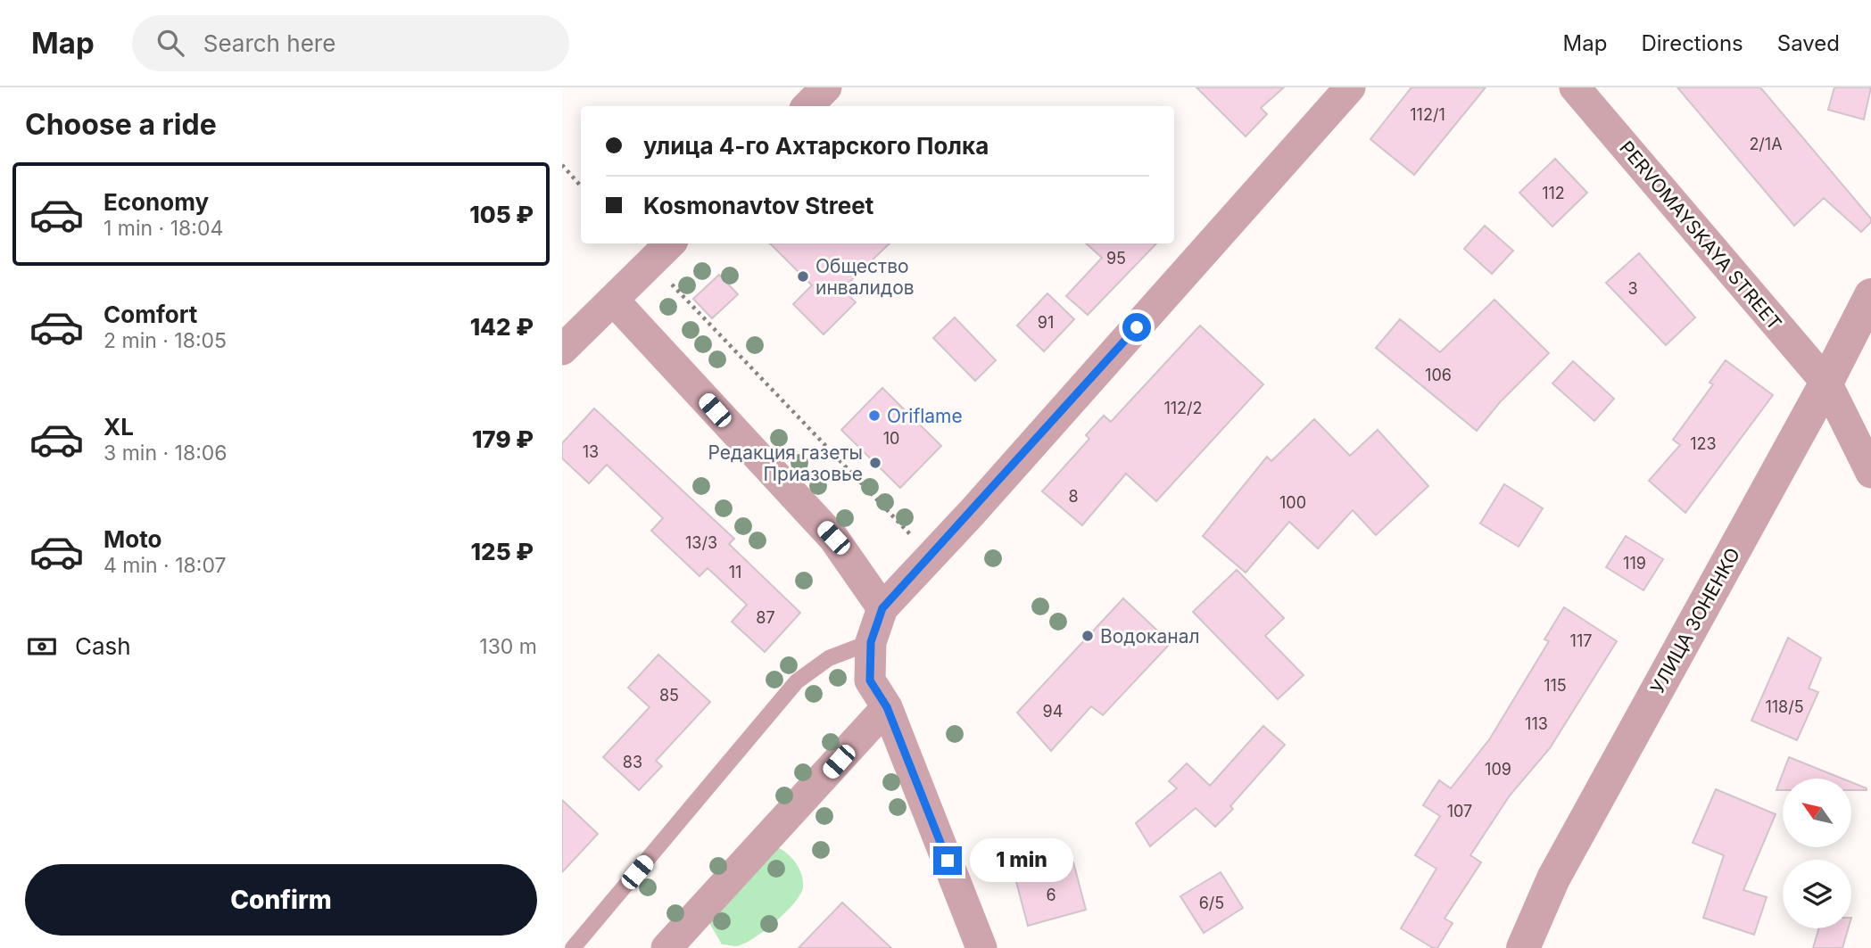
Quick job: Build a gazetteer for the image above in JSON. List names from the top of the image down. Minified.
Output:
{"streets":{"street":["PERVOMAYSKAYA STREET","УЛИЦА ЗОНЕНКО"]},"crossings":[["PERVOMAYSKAYA STREET","УЛИЦА ЗОНЕНКО"]],"places":["Общество инвалидов","Oriflame","Редакция газеты Приазовье","Водоканал"],"house_numbers":["112/1","2/1А","112","95","3","91","106","112/2","10","123","13","8","100","13/3","119","11","87","117","115","85","118/5","94","113","83","109","107","6","6/5"],"north":"top left","page":{"header":"Map","search":"Search here","nav":["Map","Directions","Saved"],"heading":"Choose a ride","banner":["улица 4-го Ахтарского Полка","Kosmonavtov Street"],"list":[{"name":"Economy","note":"1 min · 18:04","value":"105 ₽"},{"name":"Comfort","note":"2 min · 18:05","value":"142 ₽"},{"name":"XL","note":"3 min · 18:06","value":"179 ₽"},{"name":"Moto","note":"4 min · 18:07","value":"125 ₽"}],"pay":["Cash","130 m"],"bubble":"1 min","buttons":"Confirm"}}
